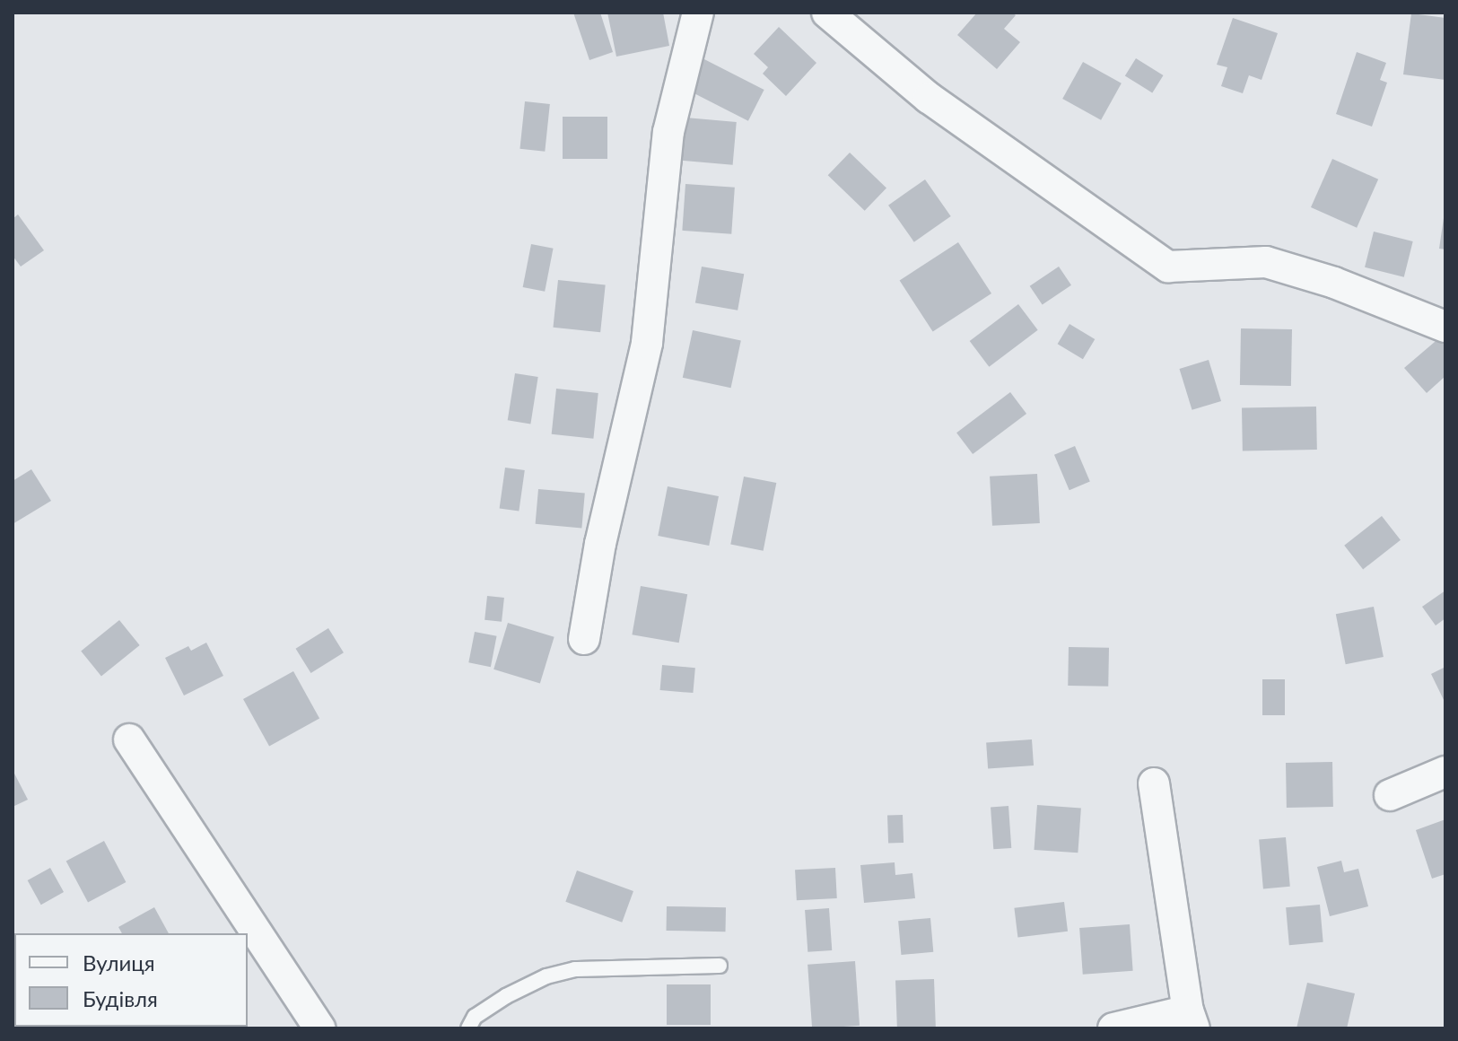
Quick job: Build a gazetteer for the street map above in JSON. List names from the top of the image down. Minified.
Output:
{"legend":["Вулиця","Будівля"]}
